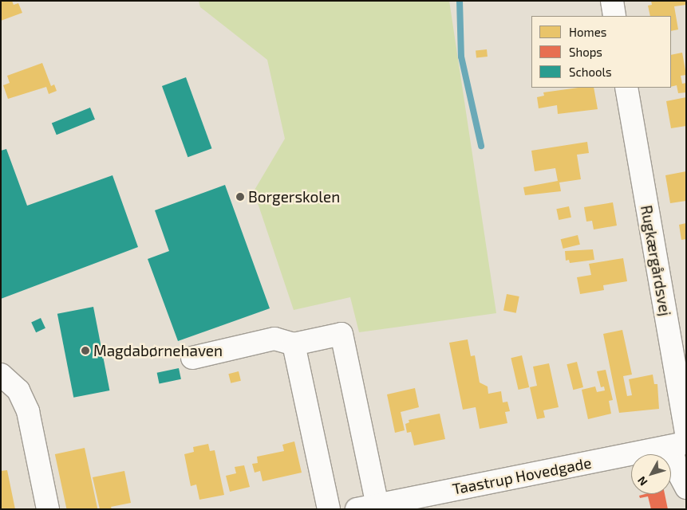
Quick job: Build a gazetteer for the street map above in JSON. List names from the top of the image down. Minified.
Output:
{"streets":{"street":["Rugkærgårdsvej","Taastrup Hovedgade"]},"crossings":[["Rugkærgårdsvej","Taastrup Hovedgade"]],"places":["Borgerskolen","Magdabørnehaven"],"legend":["Homes","Shops","Schools"],"north":"bottom left"}
